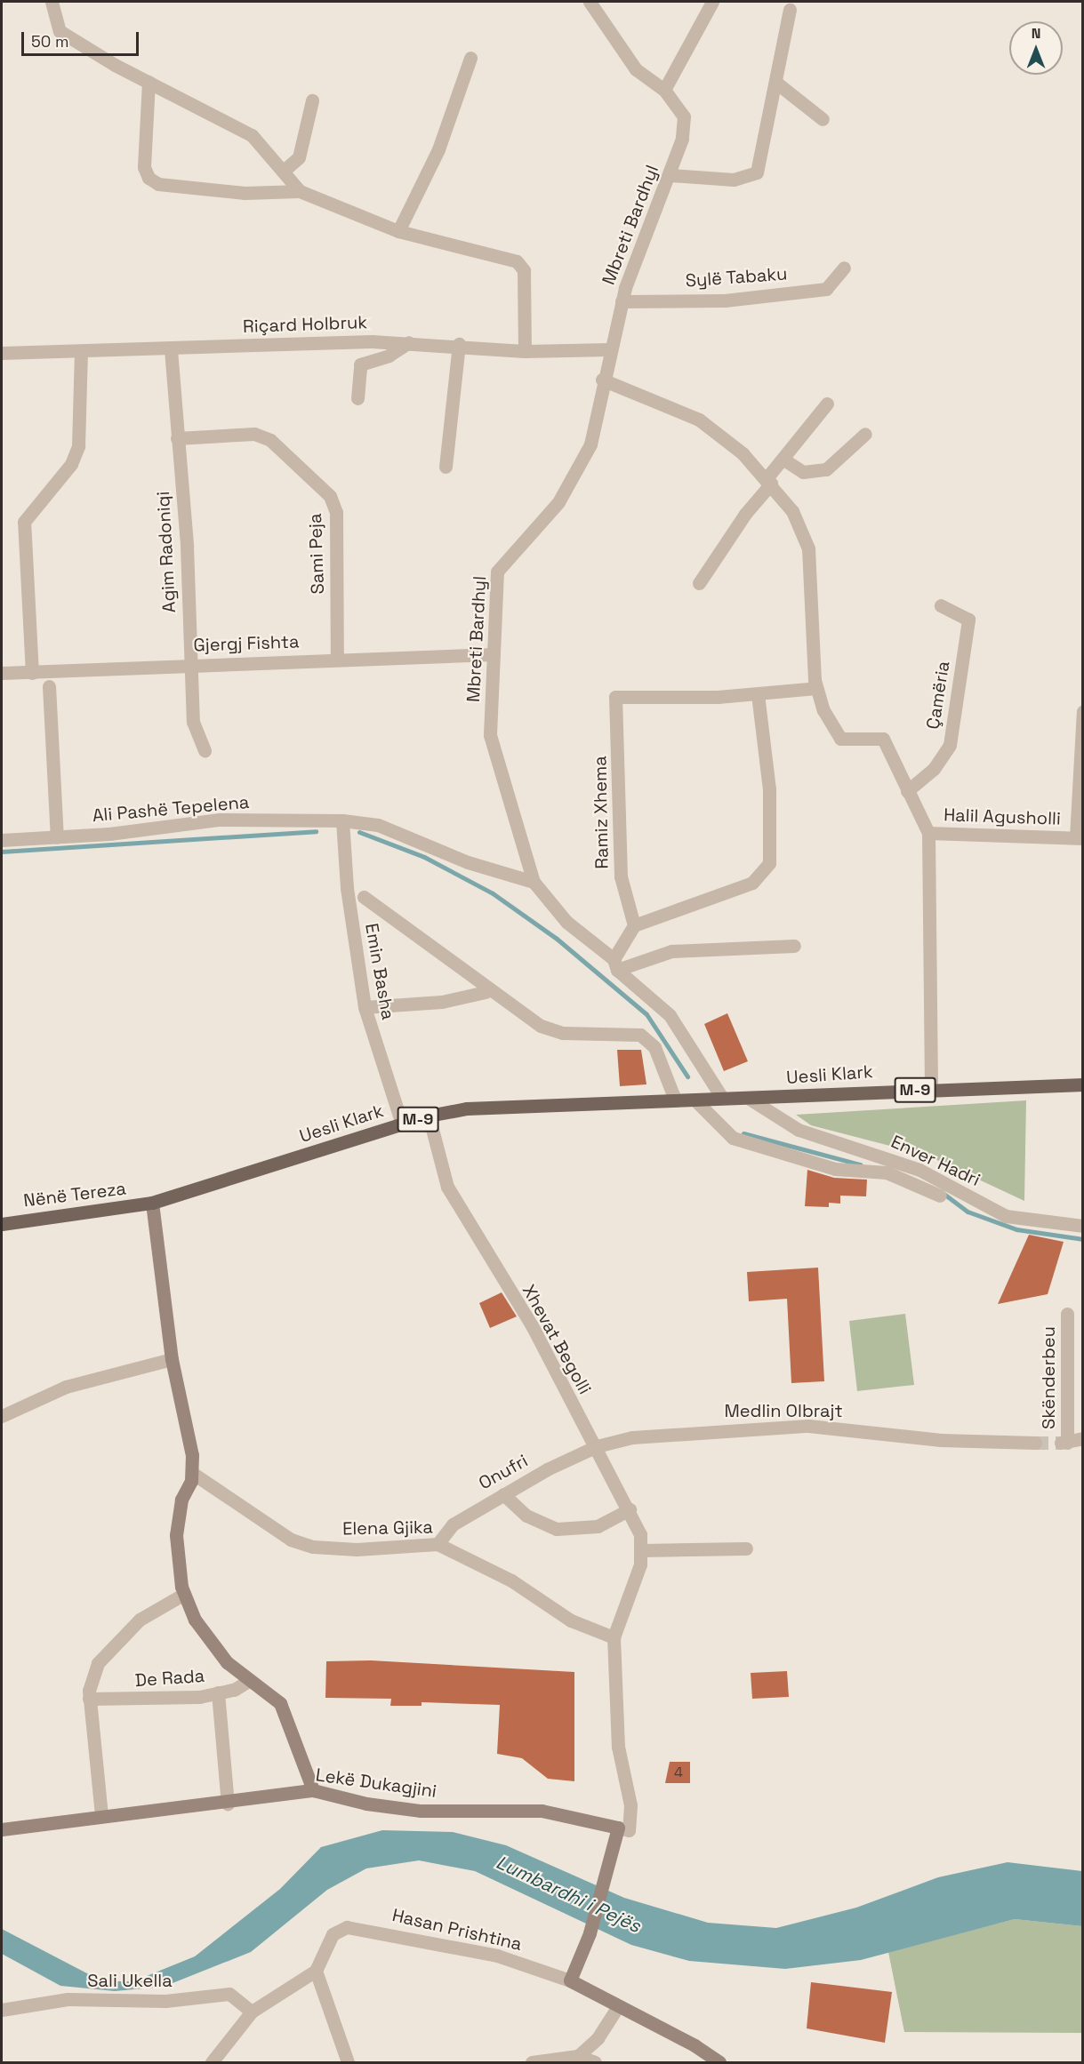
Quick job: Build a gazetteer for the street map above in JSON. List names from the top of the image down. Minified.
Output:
{"streets":{"main road":["Uesli Klark","M-9","Nënë Tereza"],"street":["Mbreti Bardhyl","Sylë Tabaku","Riçard Holbruk","Agim Radoniqi","Sami Peja","Gjergj Fishta","Çamëria","Ali Pashë Tepelena","Ramiz Xhema","Halil Agusholli","Emin Basha","Enver Hadri","Xhevat Begolli","Skënderbeu","Medlin Olbrajt","Onufri","Elena Gjika","De Rada","Lekë Dukagjini","Hasan Prishtina","Sali Ukella"]},"crossings":[["Mbreti Bardhyl","Sylë Tabaku"],["Mbreti Bardhyl","Riçard Holbruk"],["Mbreti Bardhyl","Gjergj Fishta"],["Mbreti Bardhyl","Ali Pashë Tepelena"],["Mbreti Bardhyl","Uesli Klark"],["Riçard Holbruk","Agim Radoniqi"],["Agim Radoniqi","Sami Peja"],["Agim Radoniqi","Gjergj Fishta"],["Sami Peja","Gjergj Fishta"],["Ali Pashë Tepelena","Emin Basha"],["Emin Basha","Uesli Klark"],["Uesli Klark","Enver Hadri"],["Uesli Klark","Nënë Tereza"],["Uesli Klark","Xhevat Begolli"],["Xhevat Begolli","Medlin Olbrajt"],["Xhevat Begolli","Onufri"],["Xhevat Begolli","Elena Gjika"],["Xhevat Begolli","Lekë Dukagjini"],["Medlin Olbrajt","Onufri"],["Onufri","Elena Gjika"]],"water":["Lumbardhi i Pejës"],"house_numbers":["4"],"scale_bar":"50 m","north":"top"}
